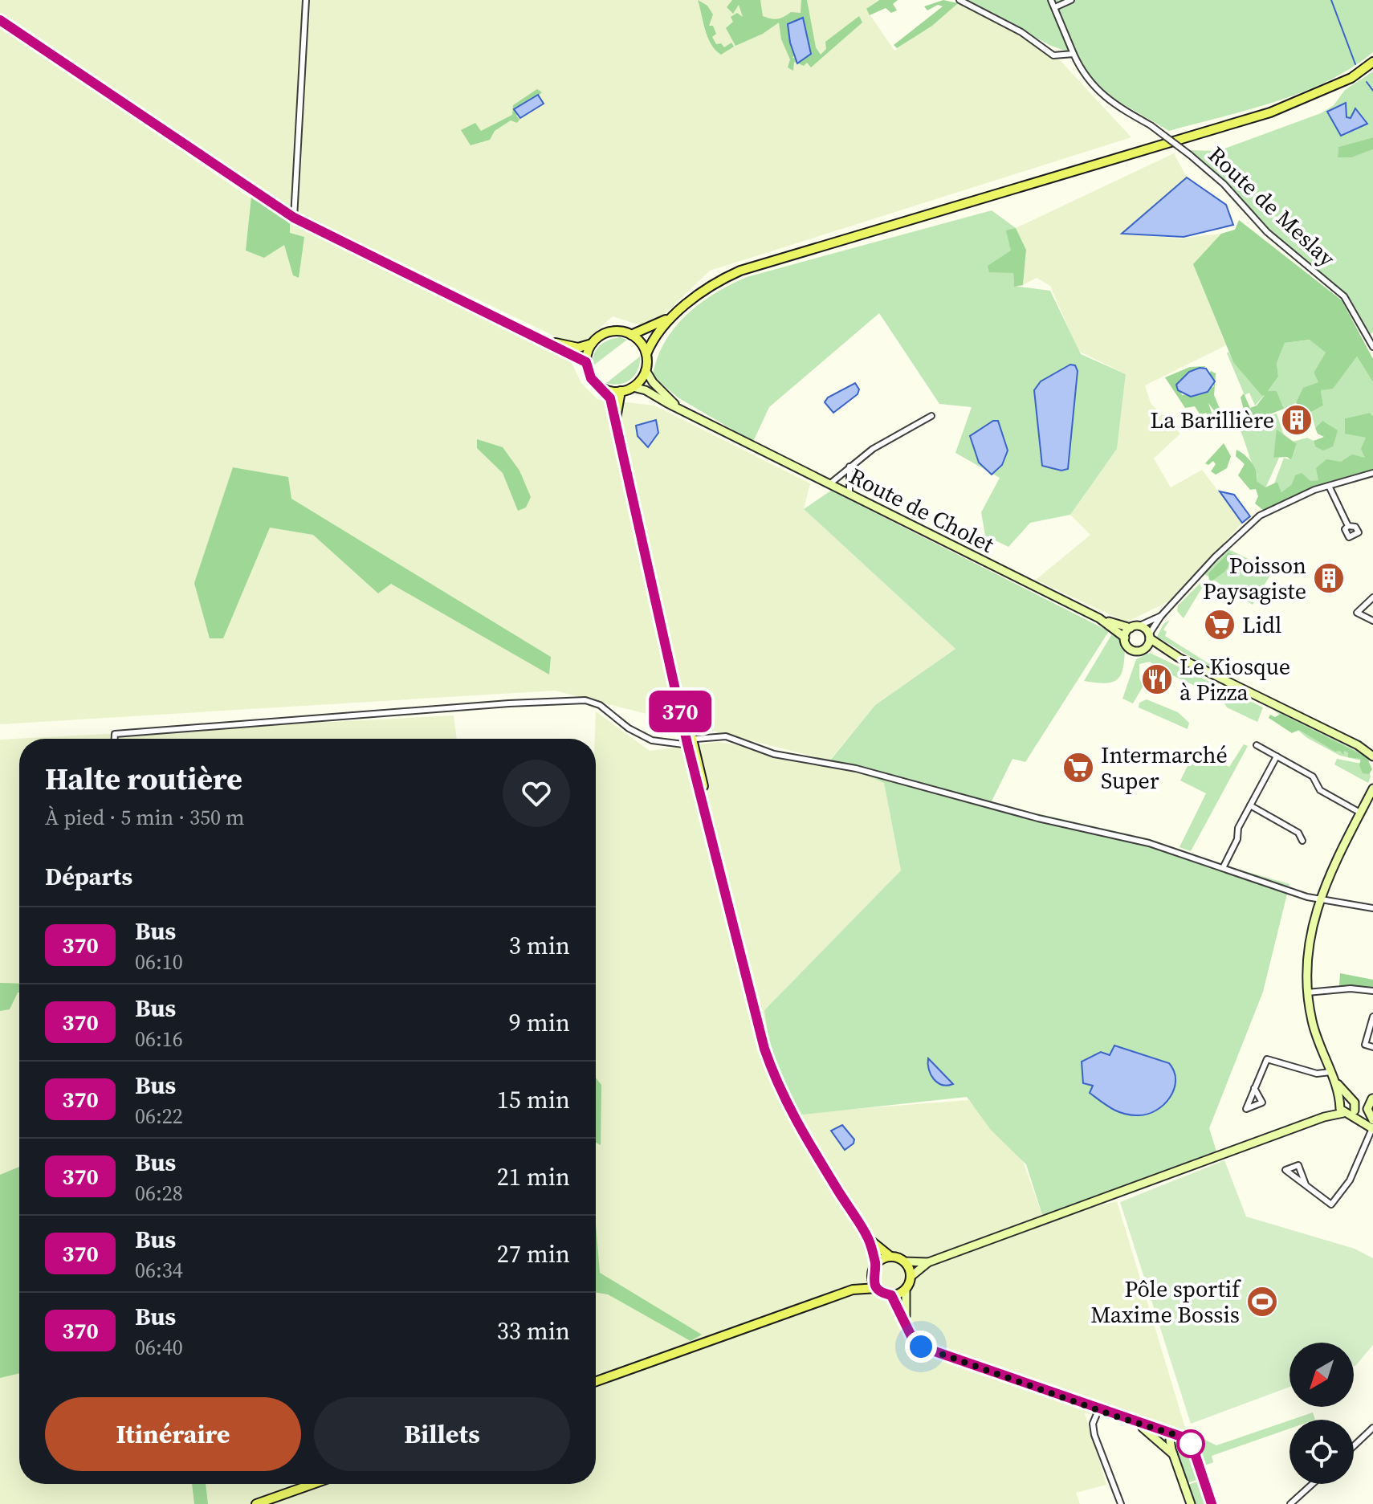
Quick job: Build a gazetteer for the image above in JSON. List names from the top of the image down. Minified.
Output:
{"streets":{"main road":["Route de Cholet"],"street":["Route de Meslay"]},"places":{"building":["La Barillière","Poisson Paysagiste"],"supermarket":["Lidl","Intermarché Super"],"restaurant":["Le Kiosque à Pizza"],"sports":["Pôle sportif Maxime Bossis"]},"lines":["bus line 370"],"north":"bottom left","page":{"on_map":"370","heading":[["Halte routière","À pied · 5 min · 350 m"],"Départs"],"list":[{"mark":"370","name":"Bus","note":"06:10","value":"3 min"},{"mark":"370","name":"Bus","note":"06:16","value":"9 min"},{"mark":"370","name":"Bus","note":"06:22","value":"15 min"},{"mark":"370","name":"Bus","note":"06:28","value":"21 min"},{"mark":"370","name":"Bus","note":"06:34","value":"27 min"},{"mark":"370","name":"Bus","note":"06:40","value":"33 min"}],"buttons":["Itinéraire","Billets"]}}
